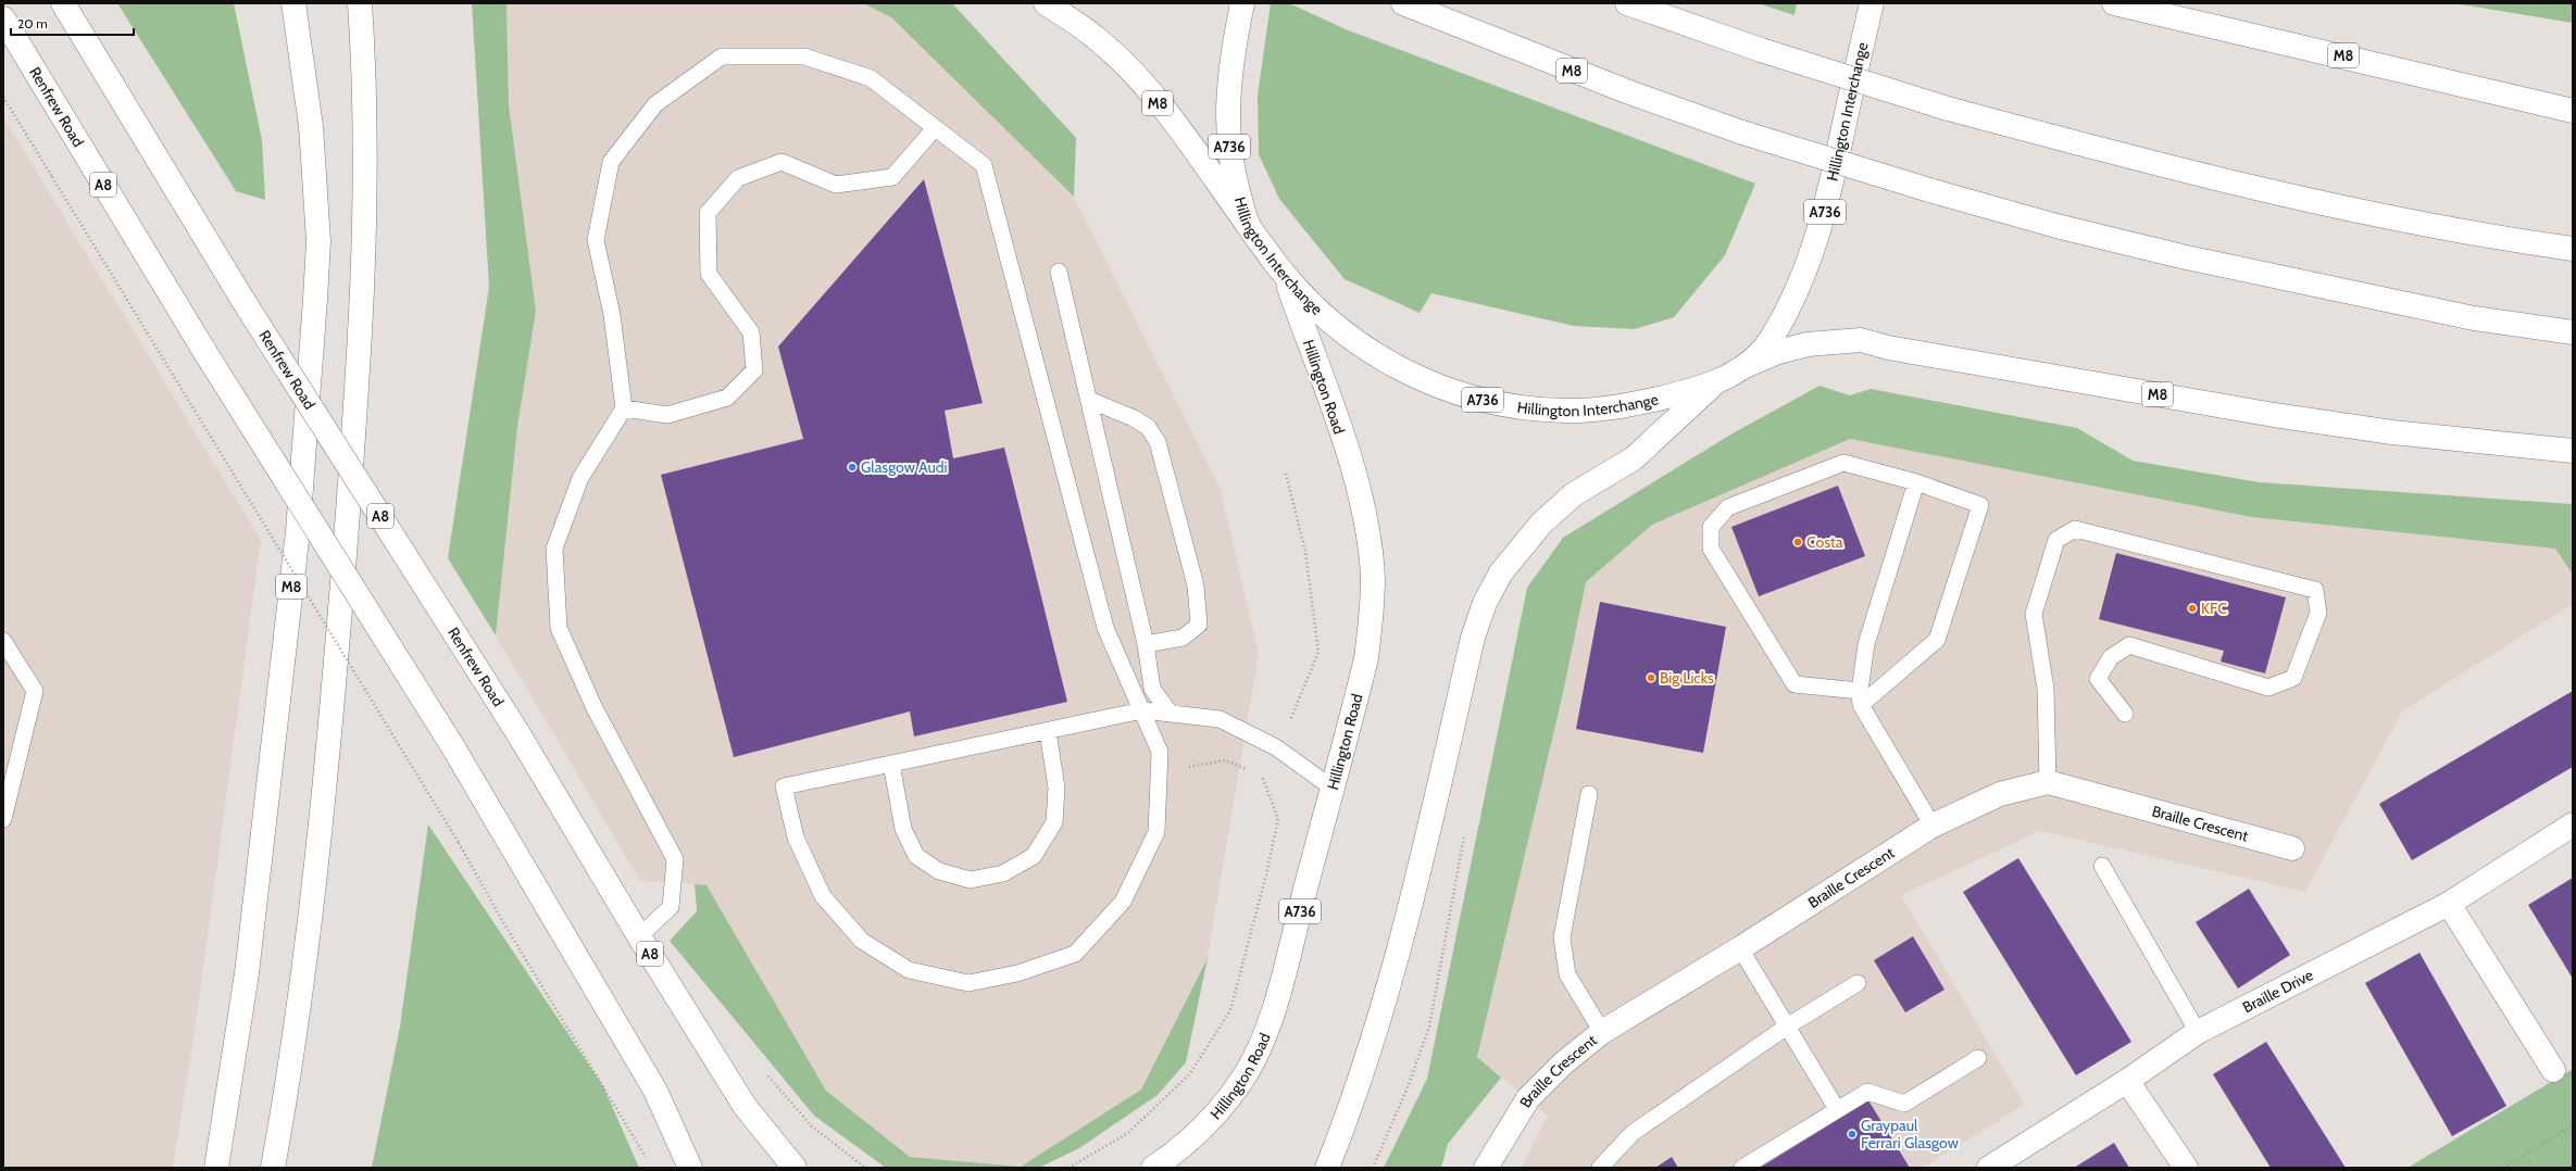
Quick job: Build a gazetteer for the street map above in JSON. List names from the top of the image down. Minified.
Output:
{"streets":{"main road":["M8","Renfrew Road","Hillington Interchange","A736","A8","Hillington Road","Braille Crescent","Braille Drive"]},"crossings":[["M8","Hillington Interchange"],["Renfrew Road","A8"],["Hillington Interchange","A736"],["Hillington Interchange","Hillington Road"]],"places":["Glasgow Audi","Costa","KFC","Big Licks","Graypaul Ferrari Glasgow"],"scale_bar":"20 m"}
